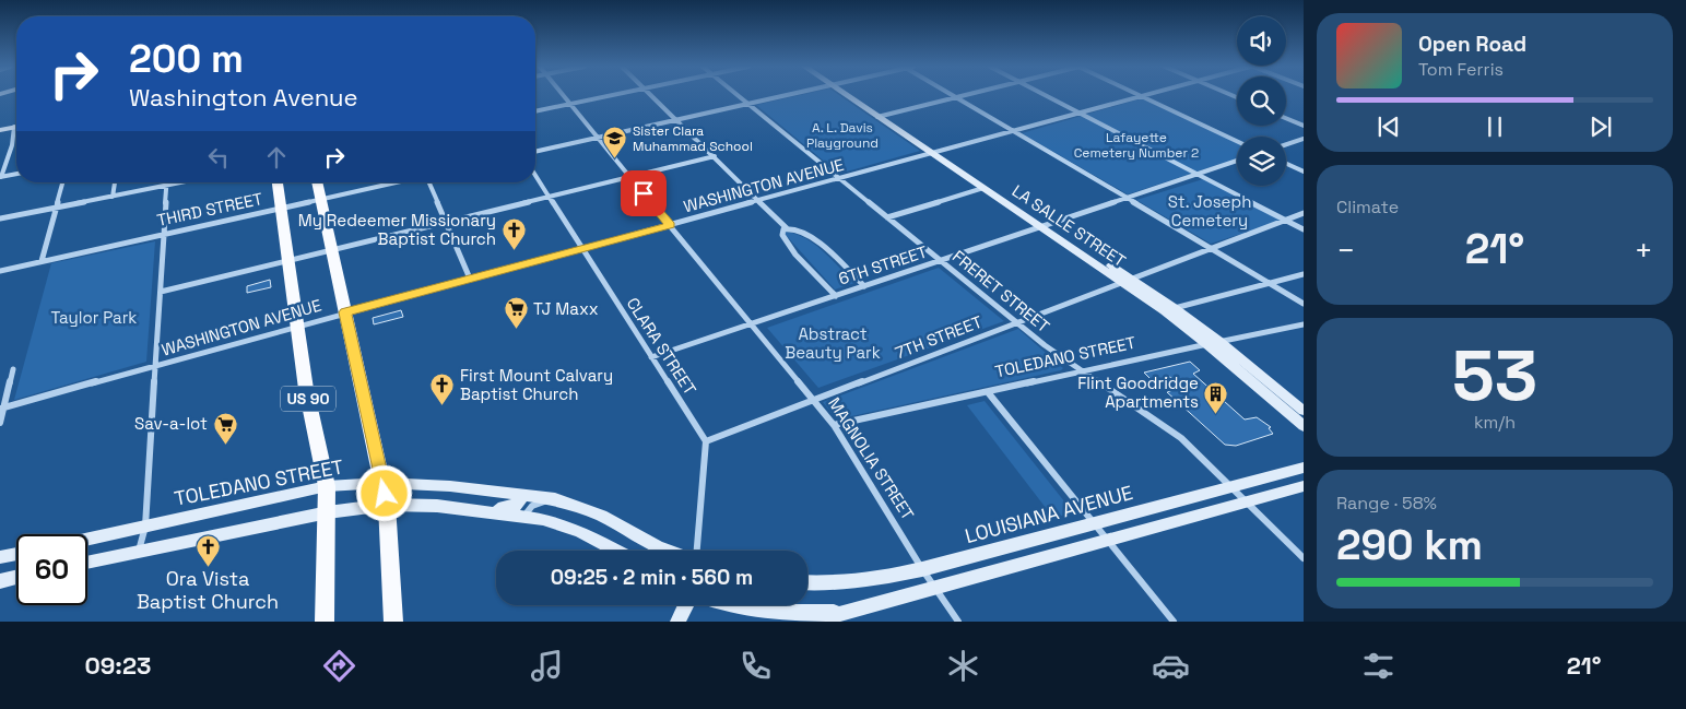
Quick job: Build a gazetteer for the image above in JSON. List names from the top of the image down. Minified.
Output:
{"streets":{"main road":["US 90"],"street":["WASHINGTON AVENUE","THIRD STREET","LA SALLE STREET","6TH STREET","FRERET STREET","7TH STREET","CLARA STREET","TOLEDANO STREET","MAGNOLIA STREET","LOUISIANA AVENUE"]},"crossings":[["WASHINGTON AVENUE","LA SALLE STREET"],["WASHINGTON AVENUE","FRERET STREET"],["WASHINGTON AVENUE","CLARA STREET"],["WASHINGTON AVENUE","US 90"],["WASHINGTON AVENUE","MAGNOLIA STREET"],["THIRD STREET","US 90"],["LA SALLE STREET","6TH STREET"],["LA SALLE STREET","7TH STREET"],["LA SALLE STREET","TOLEDANO STREET"],["6TH STREET","FRERET STREET"],["6TH STREET","CLARA STREET"],["6TH STREET","MAGNOLIA STREET"],["FRERET STREET","7TH STREET"],["FRERET STREET","TOLEDANO STREET"],["FRERET STREET","LOUISIANA AVENUE"],["7TH STREET","CLARA STREET"],["7TH STREET","MAGNOLIA STREET"],["TOLEDANO STREET","US 90"],["TOLEDANO STREET","MAGNOLIA STREET"],["MAGNOLIA STREET","LOUISIANA AVENUE"]],"parks":["A. L. Davis Playground","Lafayette Cemetery Number 2","St. Joseph Cemetery","Taylor Park","Abstract Beauty Park"],"places":{"school or university":["Sister Clara Muhammad School"],"church":["My Redeemer Missionary Baptist Church","First Mount Calvary Baptist Church","Ora Vista Baptist Church"],"supermarket":["TJ Maxx","Sav-a-lot"],"building":["Flint Goodridge Apartments"]},"page":{"turn":["200 m","Washington Avenue"],"song":["Open Road","Tom Ferris"],"tile":["Climate",["53","km/h"],["Range · 58%","290 km"]],"heat":["−","21°","+"],"limit":"60","trip":"09:25 · 2 min · 560 m","tabs":["09:23","21°"]}}
